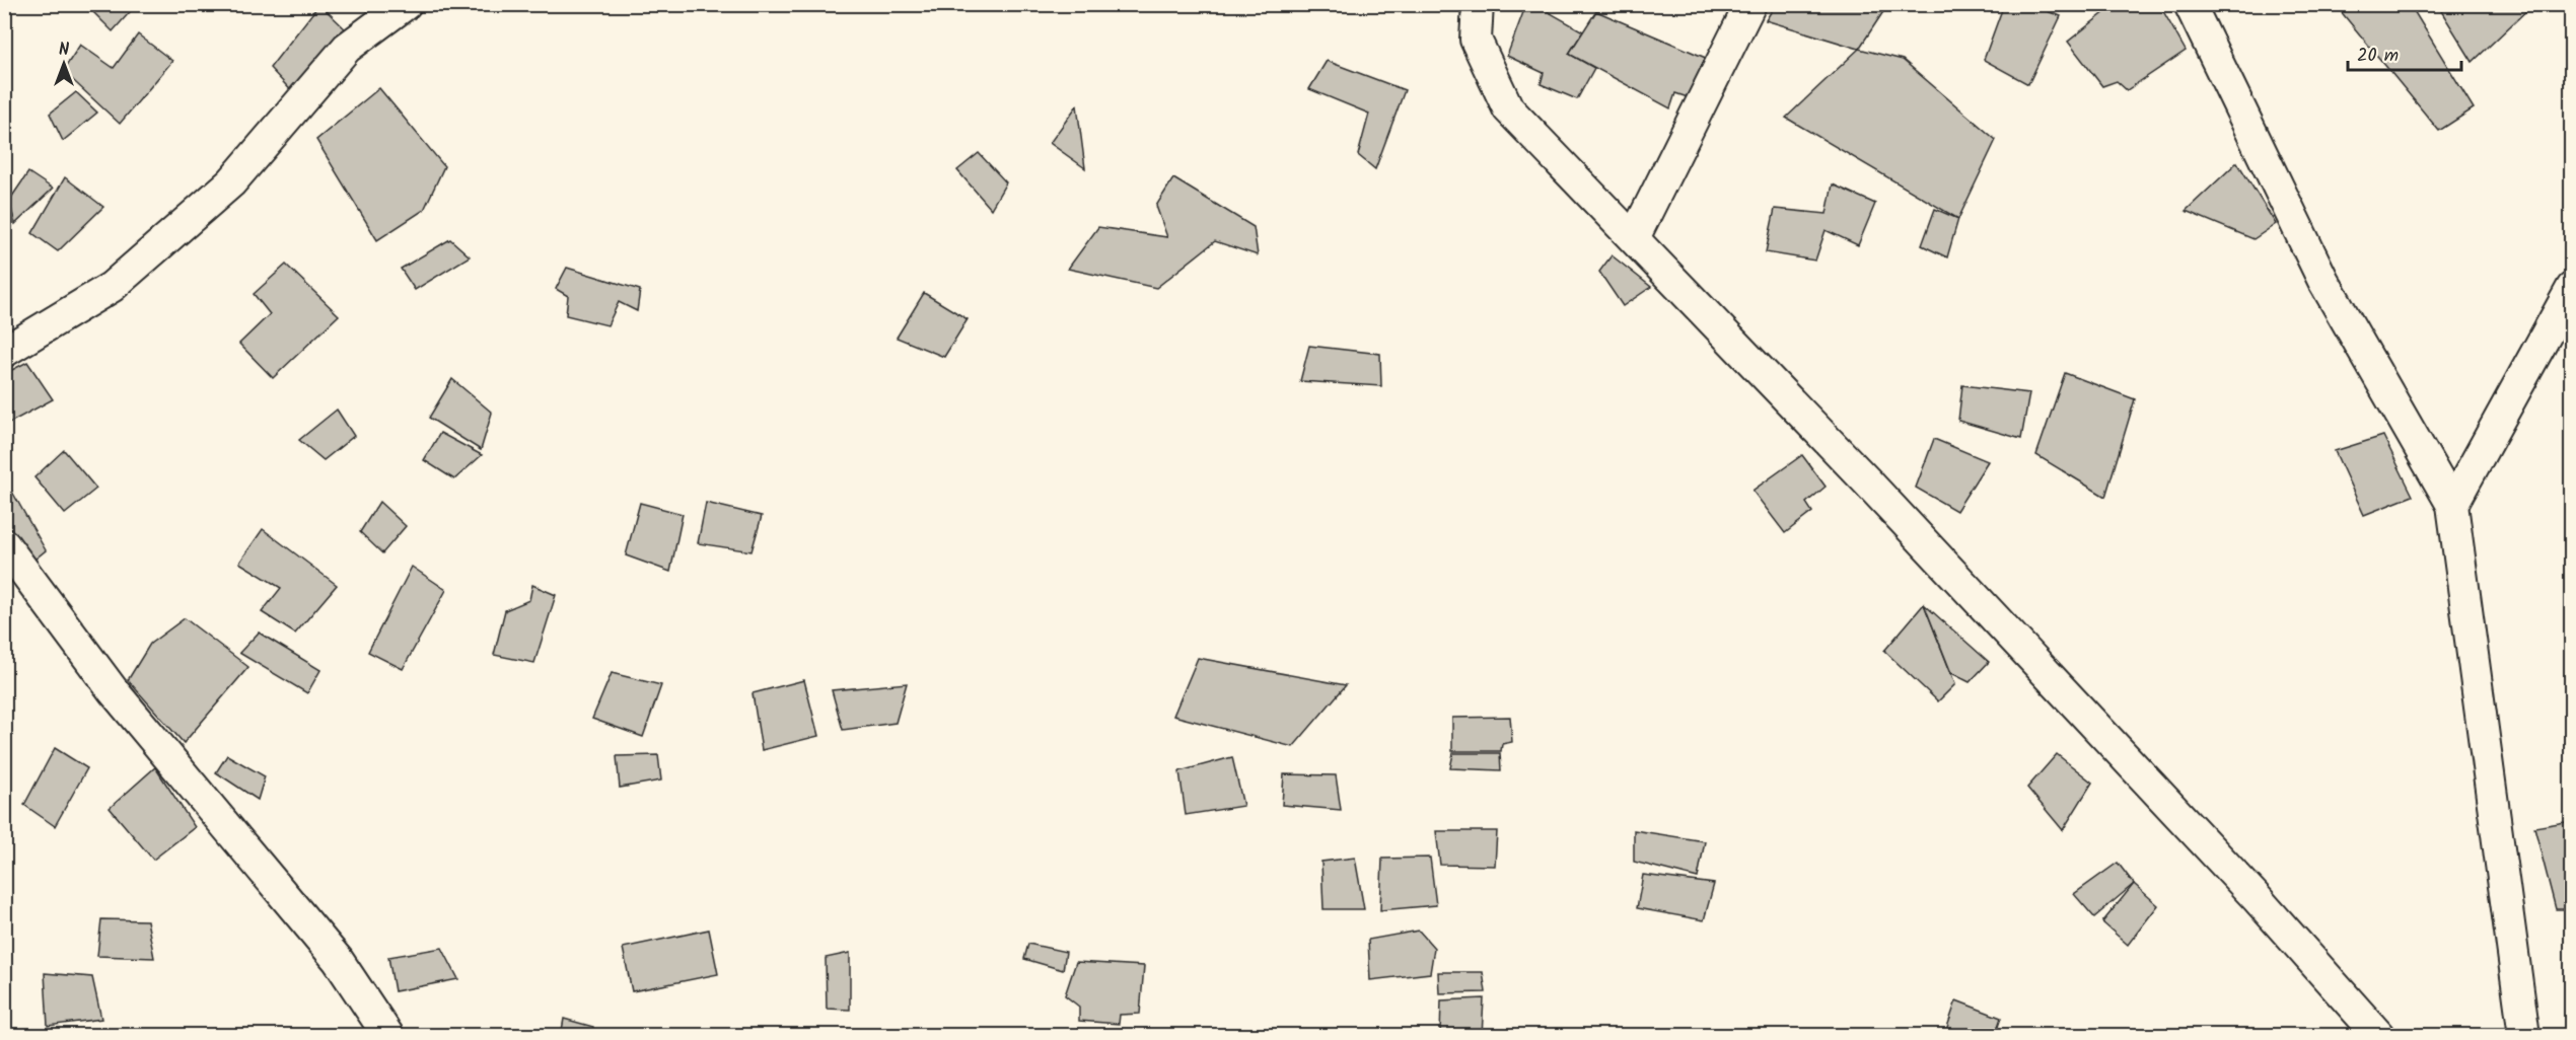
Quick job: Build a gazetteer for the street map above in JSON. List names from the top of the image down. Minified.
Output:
{"scale_bar":"20 m","north":"top"}
